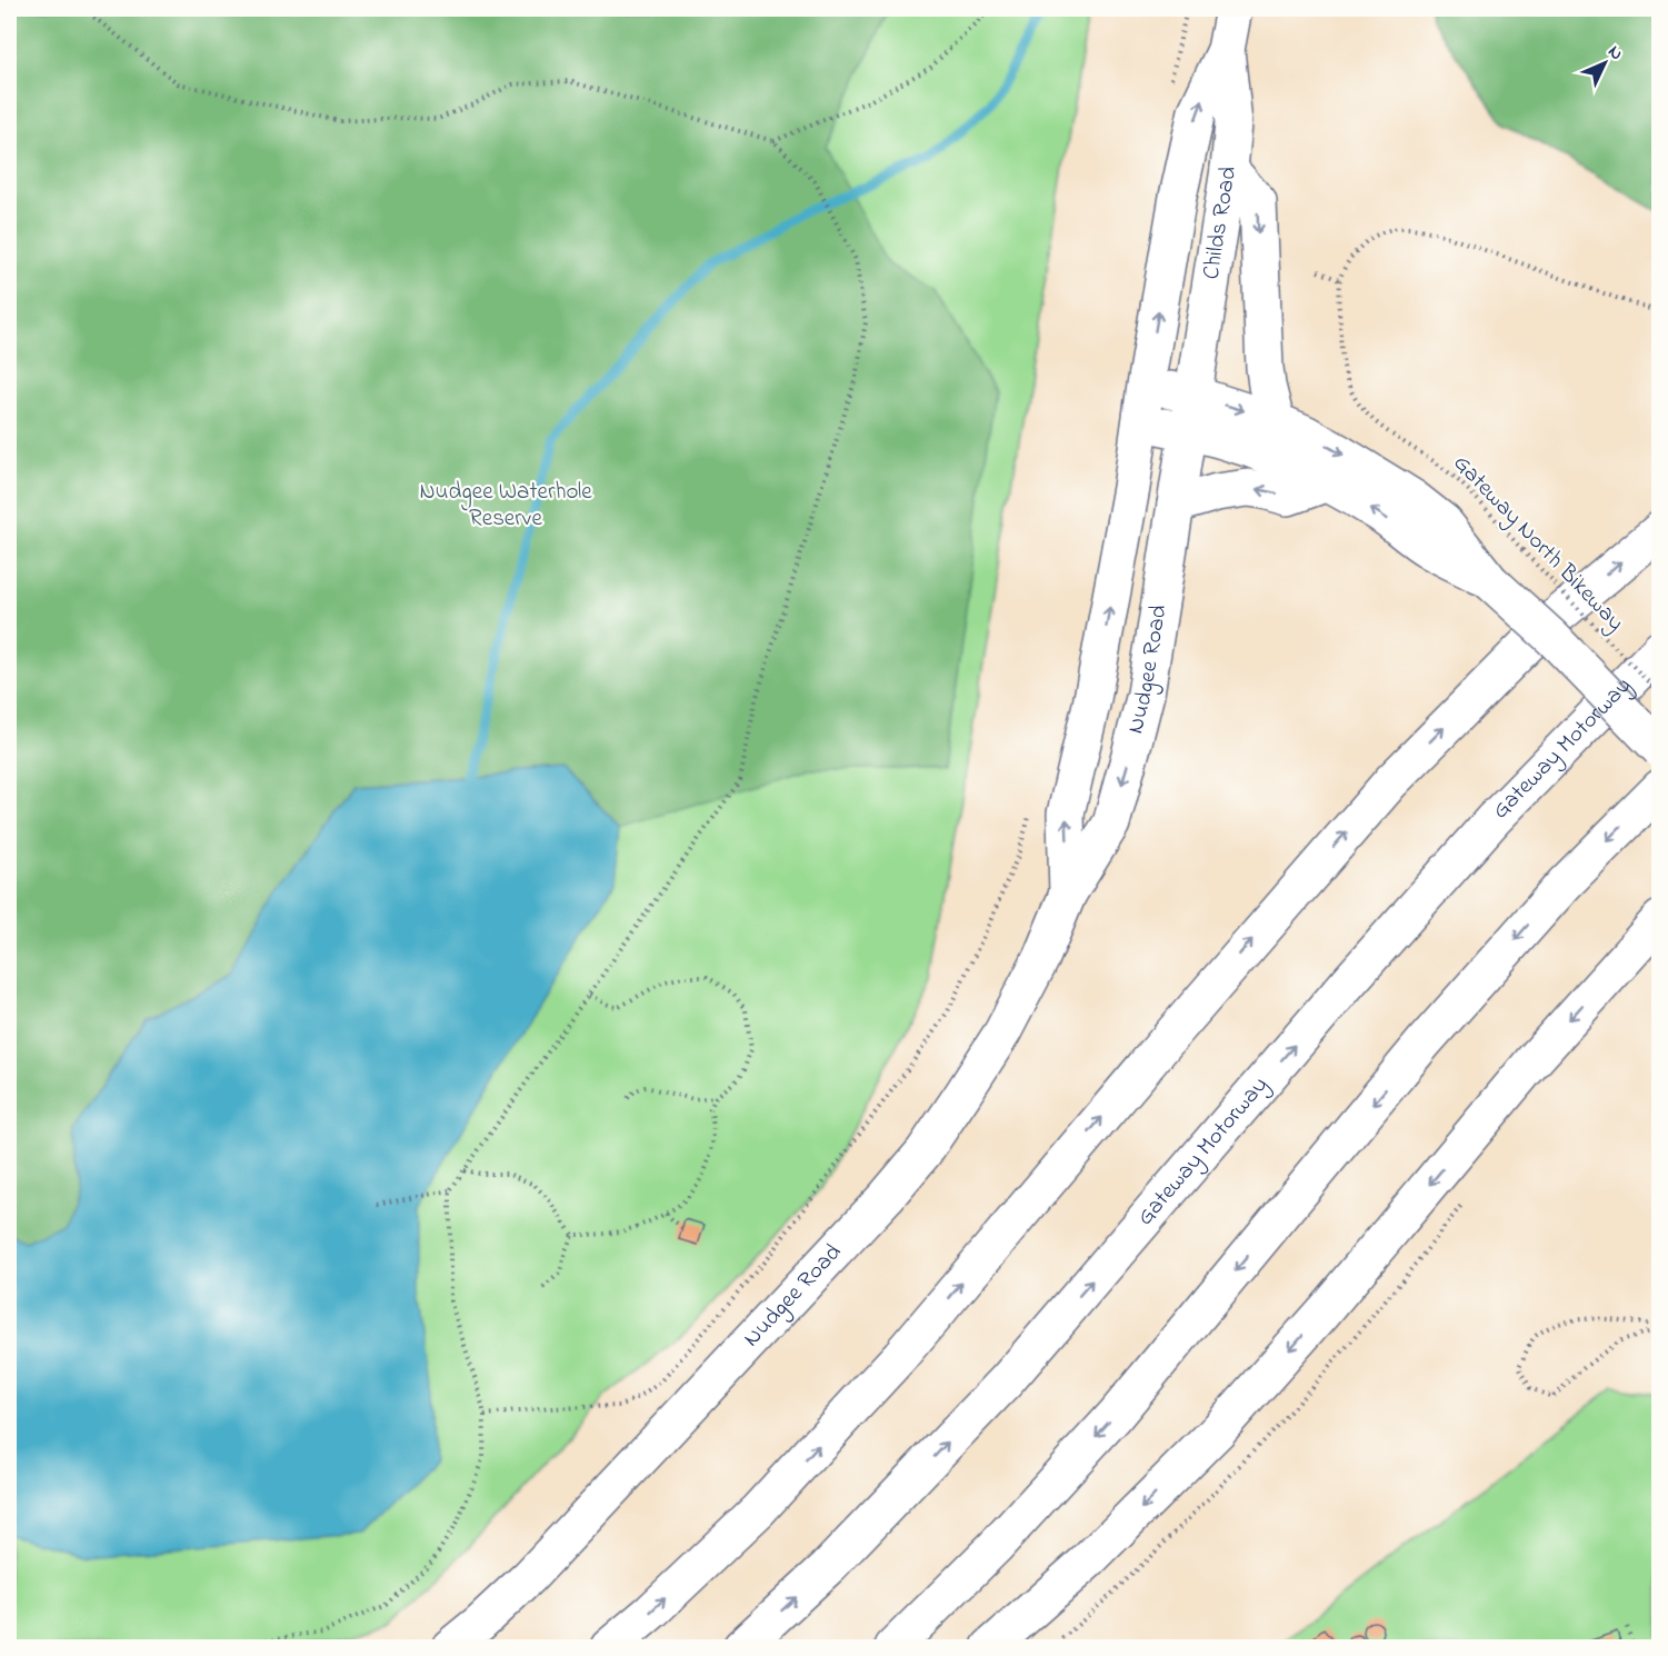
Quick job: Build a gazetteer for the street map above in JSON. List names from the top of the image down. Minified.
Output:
{"streets":{"main road":["Childs Road","Nudgee Road","Gateway Motorway"],"path":["Gateway North Bikeway"]},"crossings":[["Childs Road","Nudgee Road"]],"parks":["Nudgee Waterhole Reserve"],"north":"top right"}
